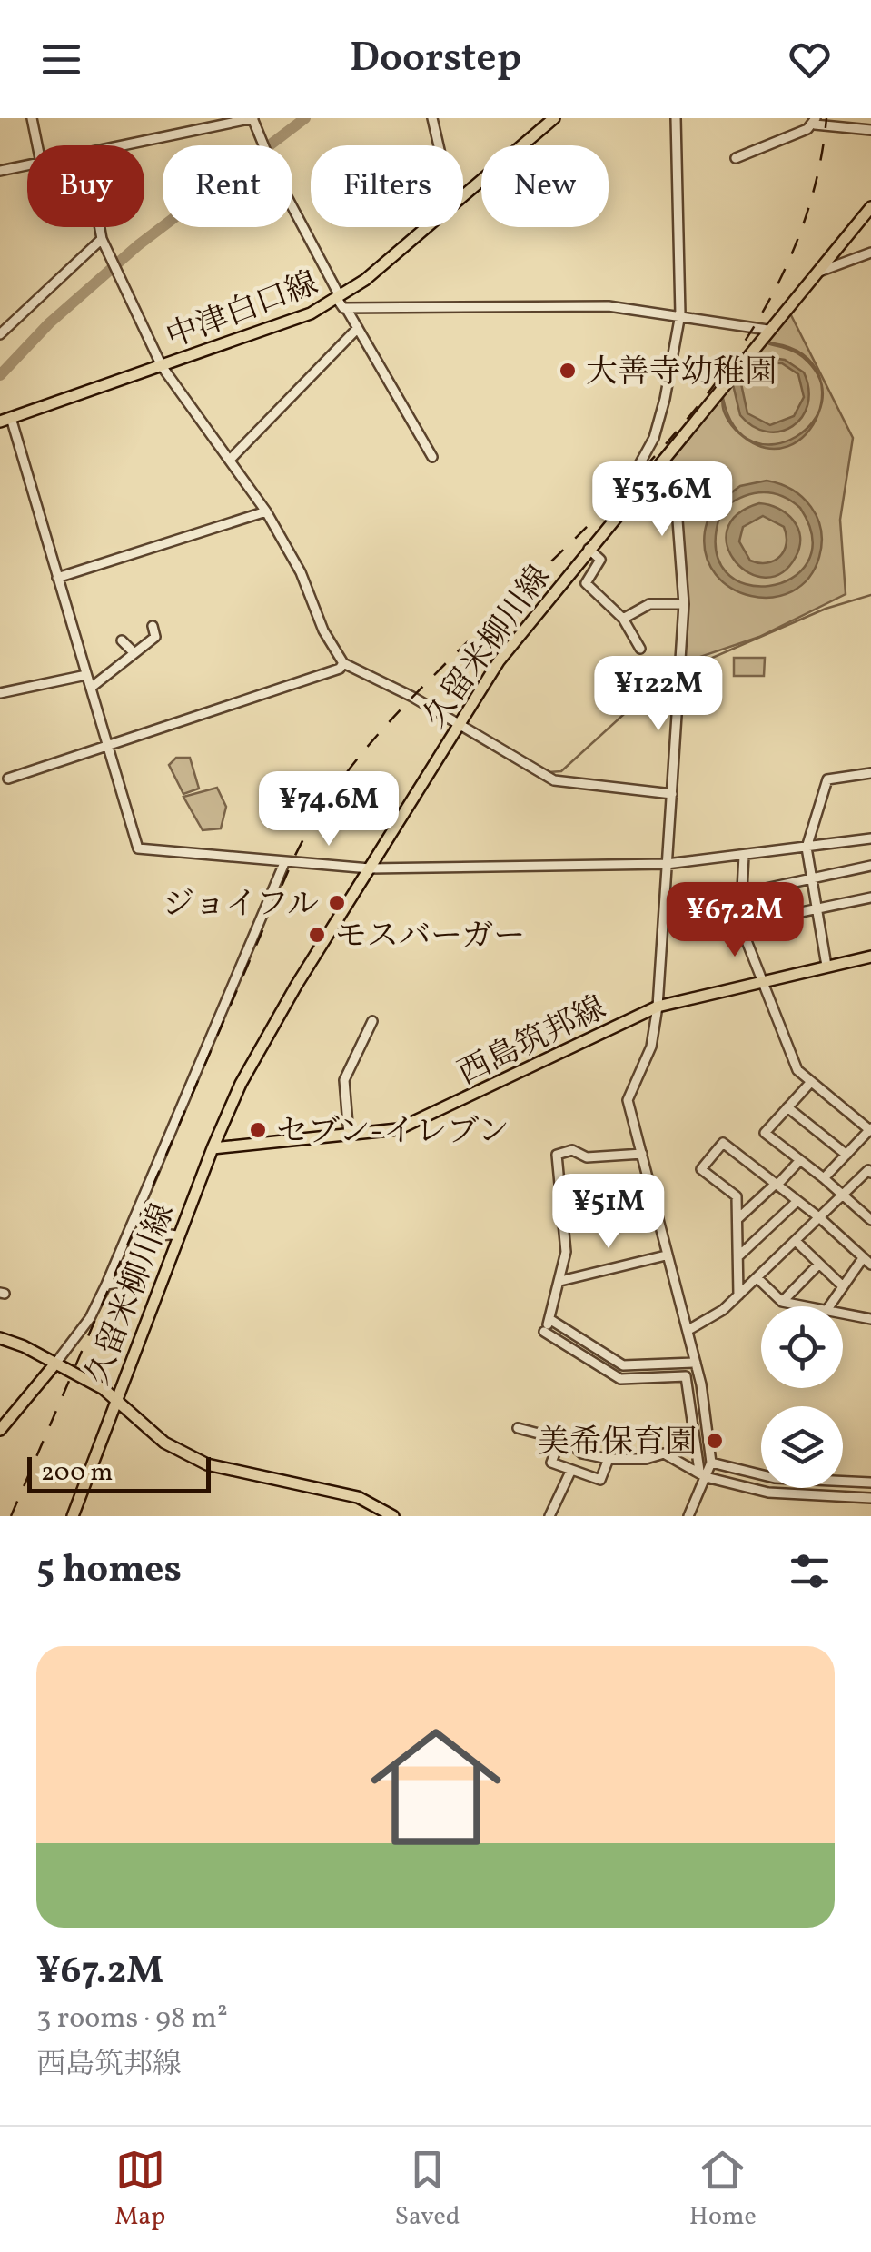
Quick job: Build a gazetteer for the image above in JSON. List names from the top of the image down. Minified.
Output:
{"streets":{"main road":["中津白口線","久留米柳川線","西島筑邦線"]},"crossings":[["久留米柳川線","西島筑邦線"]],"places":["大善寺幼稚園","ジョイフル","モスバーガー","セブン-イレブン","美希保育園"],"scale_bar":"200 m","page":{"header":"Doorstep","chip":["Buy","Rent","Filters","New"],"price":["¥53.6M","¥122M","¥74.6M","¥67.2M","¥51M"],"scale":"200 m","heading":"5 homes","list":[{"name":"¥67.2M","note":"3 rooms · 98 m² · 西島筑邦線"}],"tabs":["Map","Saved","Home"]}}
